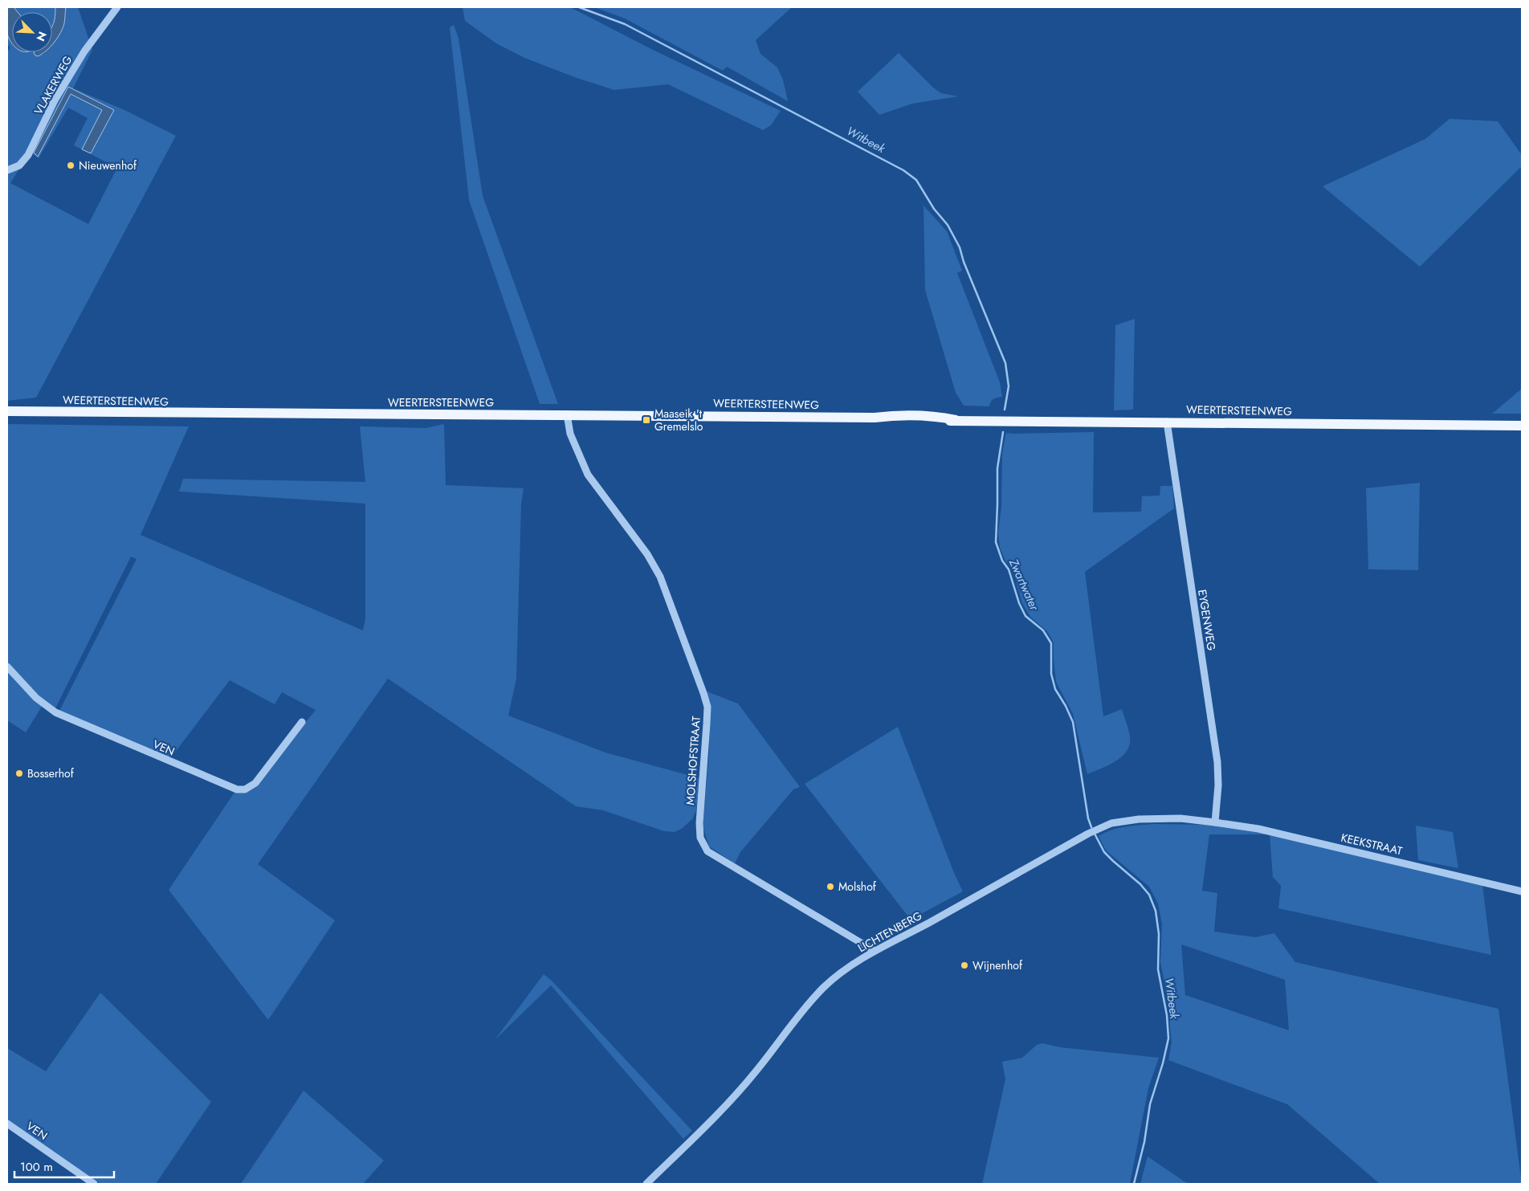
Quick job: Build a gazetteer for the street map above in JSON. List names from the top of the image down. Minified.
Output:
{"streets":{"main road":["WEERTERSTEENWEG"],"street":["VLAKERWEG","EYGENWEG","VEN","MOLSHOFSTRAAT","KEEKSTRAAT","LICHTENBERG"]},"crossings":[["WEERTERSTEENWEG","EYGENWEG"],["WEERTERSTEENWEG","MOLSHOFSTRAAT"],["EYGENWEG","KEEKSTRAAT"],["EYGENWEG","LICHTENBERG"],["MOLSHOFSTRAAT","LICHTENBERG"],["KEEKSTRAAT","LICHTENBERG"]],"water":["Witbeek","Zwartwater"],"places":{"other":["Nieuwenhof","Bosserhof","Molshof","Wijnenhof"],"transit":["Maaseik 't Gremelslo"]},"scale_bar":"100 m","north":"bottom right"}
